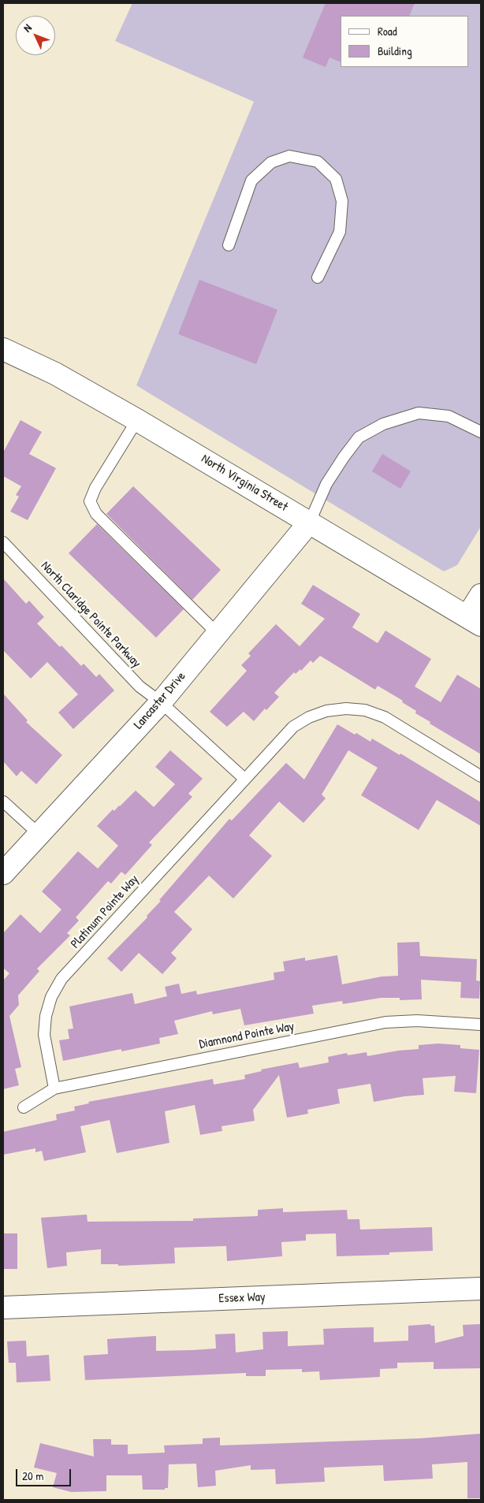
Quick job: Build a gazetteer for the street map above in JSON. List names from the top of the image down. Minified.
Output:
{"streets":{"street":["North Virginia Street","Lancaster Drive","Essex Way"],"lane":["North Claridge Pointe Parkway","Platinum Pointe Way","Diamnond Pointe Way"]},"crossings":[["North Virginia Street","Lancaster Drive"],["North Claridge Pointe Parkway","Lancaster Drive"],["North Claridge Pointe Parkway","Platinum Pointe Way"],["Platinum Pointe Way","Diamnond Pointe Way"]],"legend":["Road","Building"],"scale_bar":"20 m","north":"top left"}
